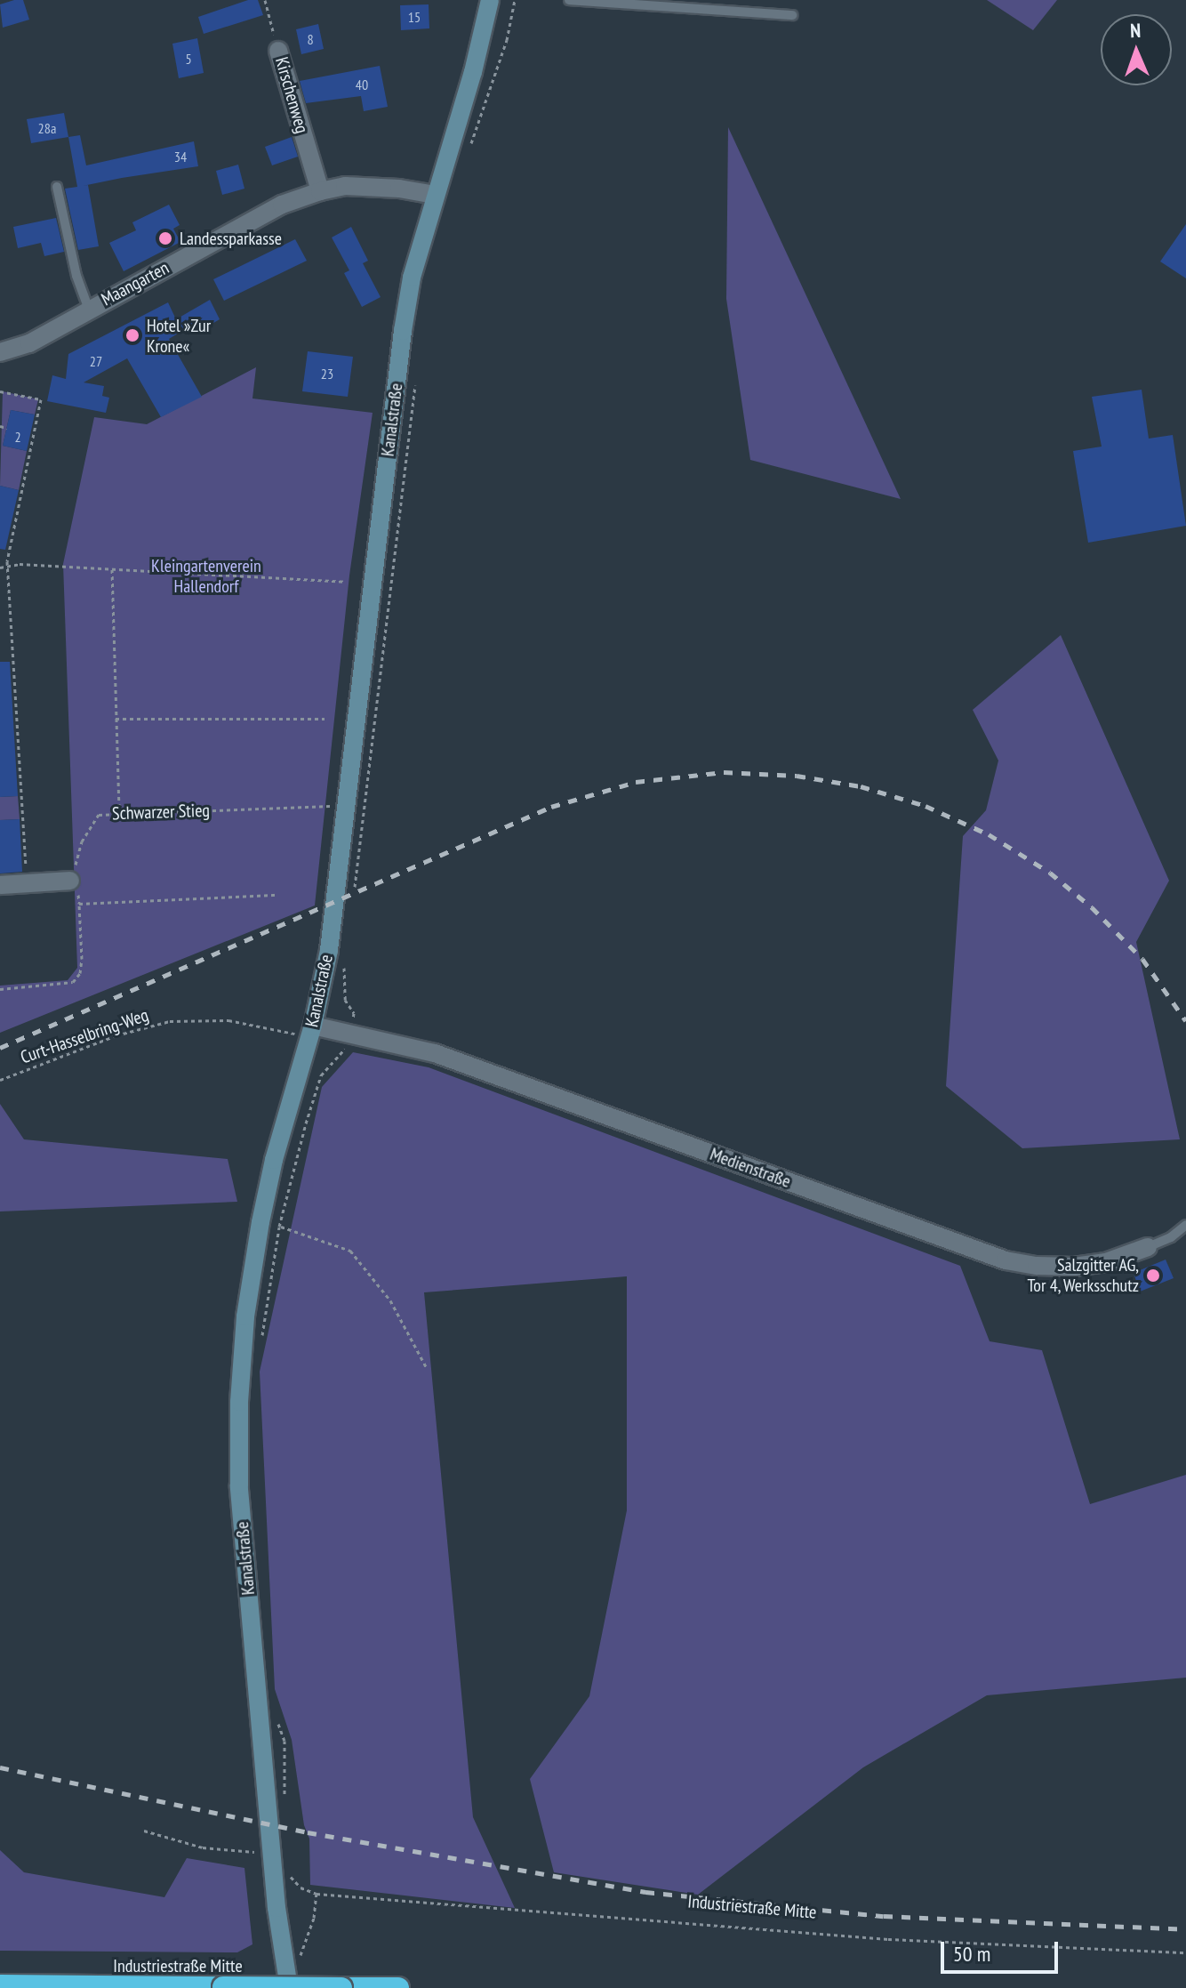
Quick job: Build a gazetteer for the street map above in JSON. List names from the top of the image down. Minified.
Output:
{"streets":{"highway":["Industriestraße Mitte"],"street":["Kirschenweg","Maangarten","Kanalstraße","Medienstraße"],"path":["Schwarzer Stieg","Curt-Hasselbring-Weg"]},"crossings":[["Kirschenweg","Maangarten"],["Maangarten","Kanalstraße"],["Kanalstraße","Schwarzer Stieg"],["Kanalstraße","Curt-Hasselbring-Weg"],["Kanalstraße","Medienstraße"],["Curt-Hasselbring-Weg","Medienstraße"]],"parks":["Kleingartenverein Hallendorf"],"places":["Landessparkasse","Hotel »Zur Krone«","Salzgitter AG, Tor 4, Werksschutz"],"house_numbers":["15","8","5","40","28a","34","27","23","2"],"scale_bar":"50 m","north":"top"}
